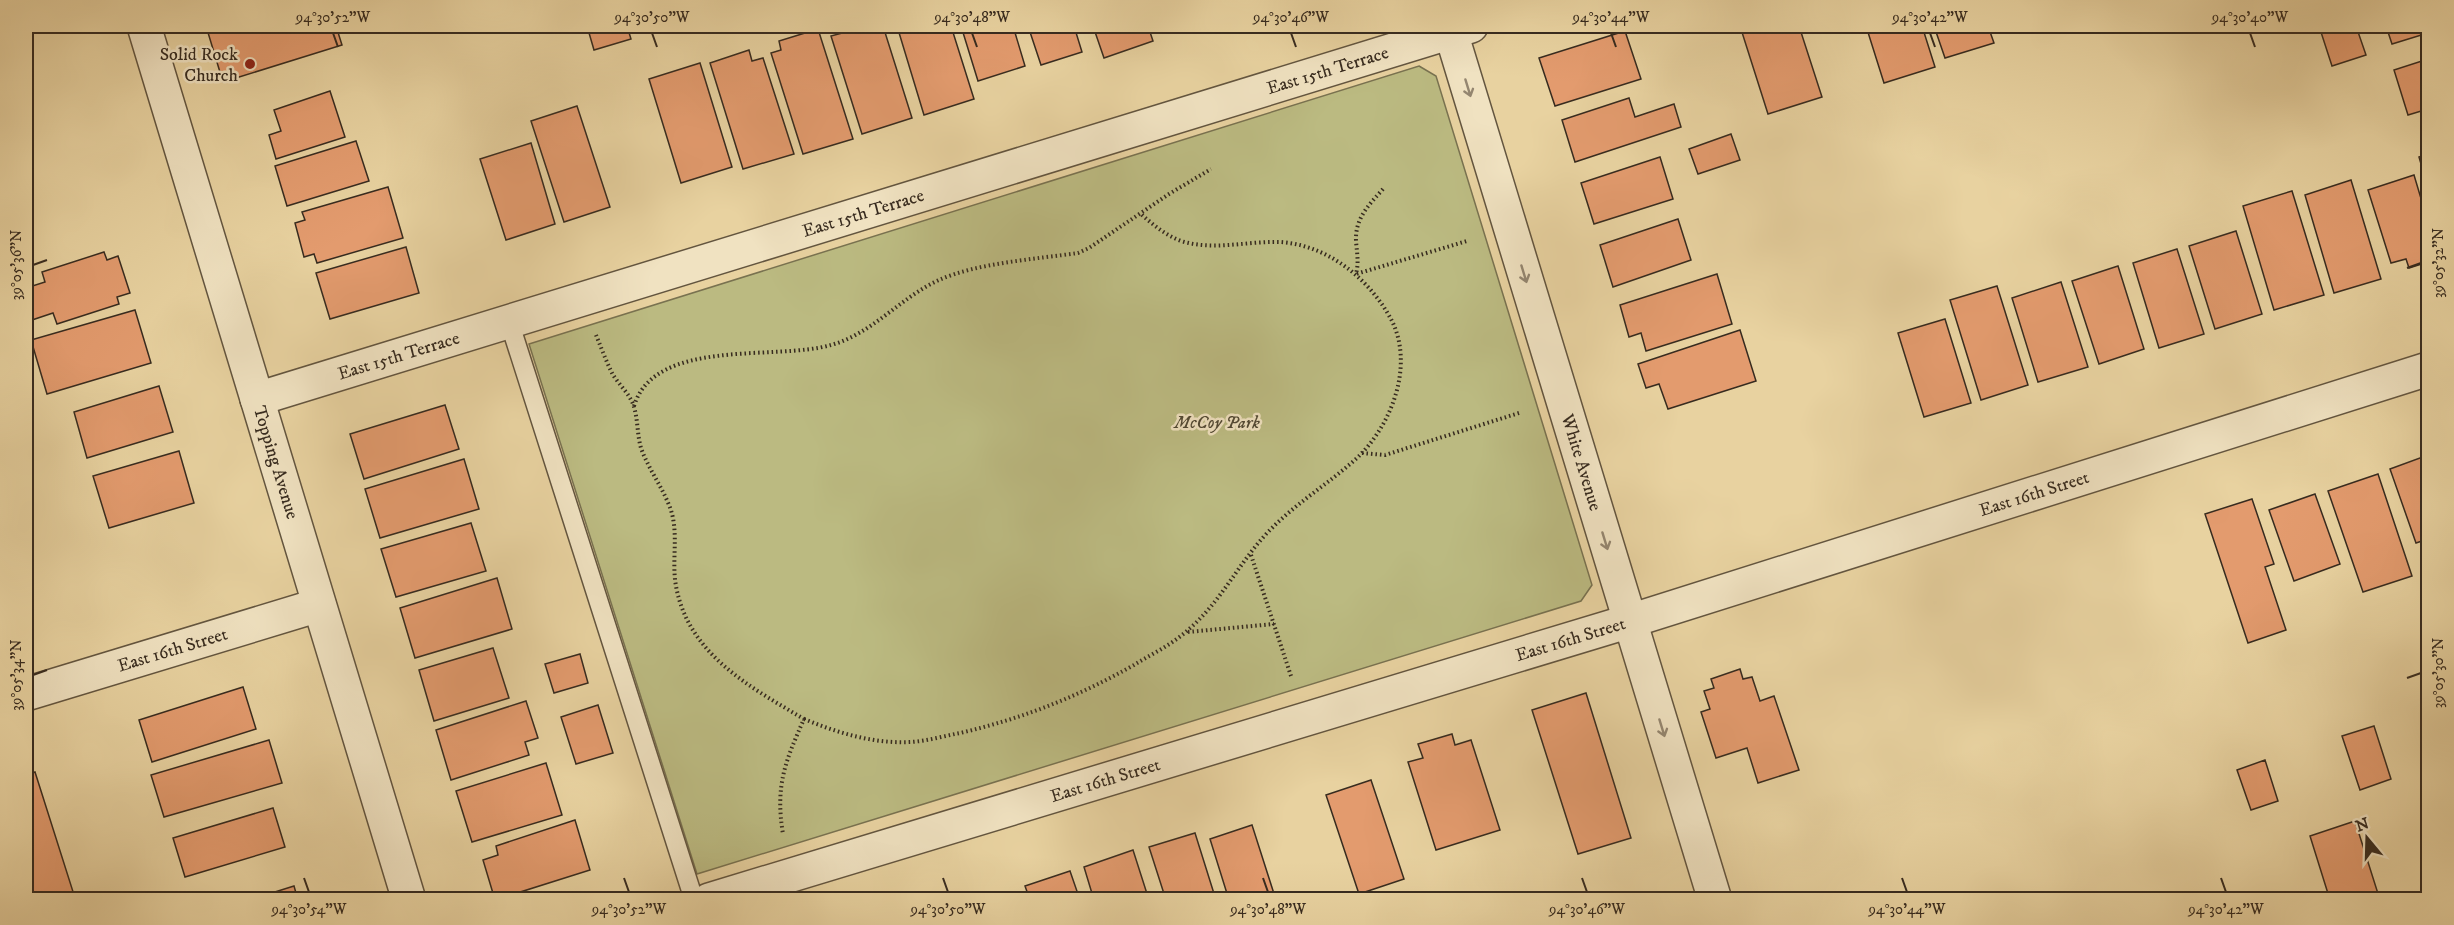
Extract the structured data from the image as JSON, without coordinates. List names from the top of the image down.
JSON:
{
  "streets": {
    "street": [
      "East 15th Terrace",
      "Topping Avenue",
      "White Avenue",
      "East 16th Street"
    ]
  },
  "crossings": [
    ["East 15th Terrace", "Topping Avenue"],
    ["East 15th Terrace", "White Avenue"],
    ["Topping Avenue", "East 16th Street"],
    ["White Avenue", "East 16th Street"]
  ],
  "one_way": ["White Avenue"],
  "parks": ["McCoy Park"],
  "places": ["Solid Rock Church"],
  "north": "top",
  "coordinates": [
    "94°30'52\"W",
    "94°30'50\"W",
    "94°30'48\"W",
    "94°30'46\"W",
    "94°30'44\"W",
    "94°30'42\"W",
    "94°30'40\"W",
    "39°05'32\"N",
    "39°05'36\"N",
    "39°05'30\"N",
    "39°05'34\"N",
    "94°30'54\"W"
  ]
}
